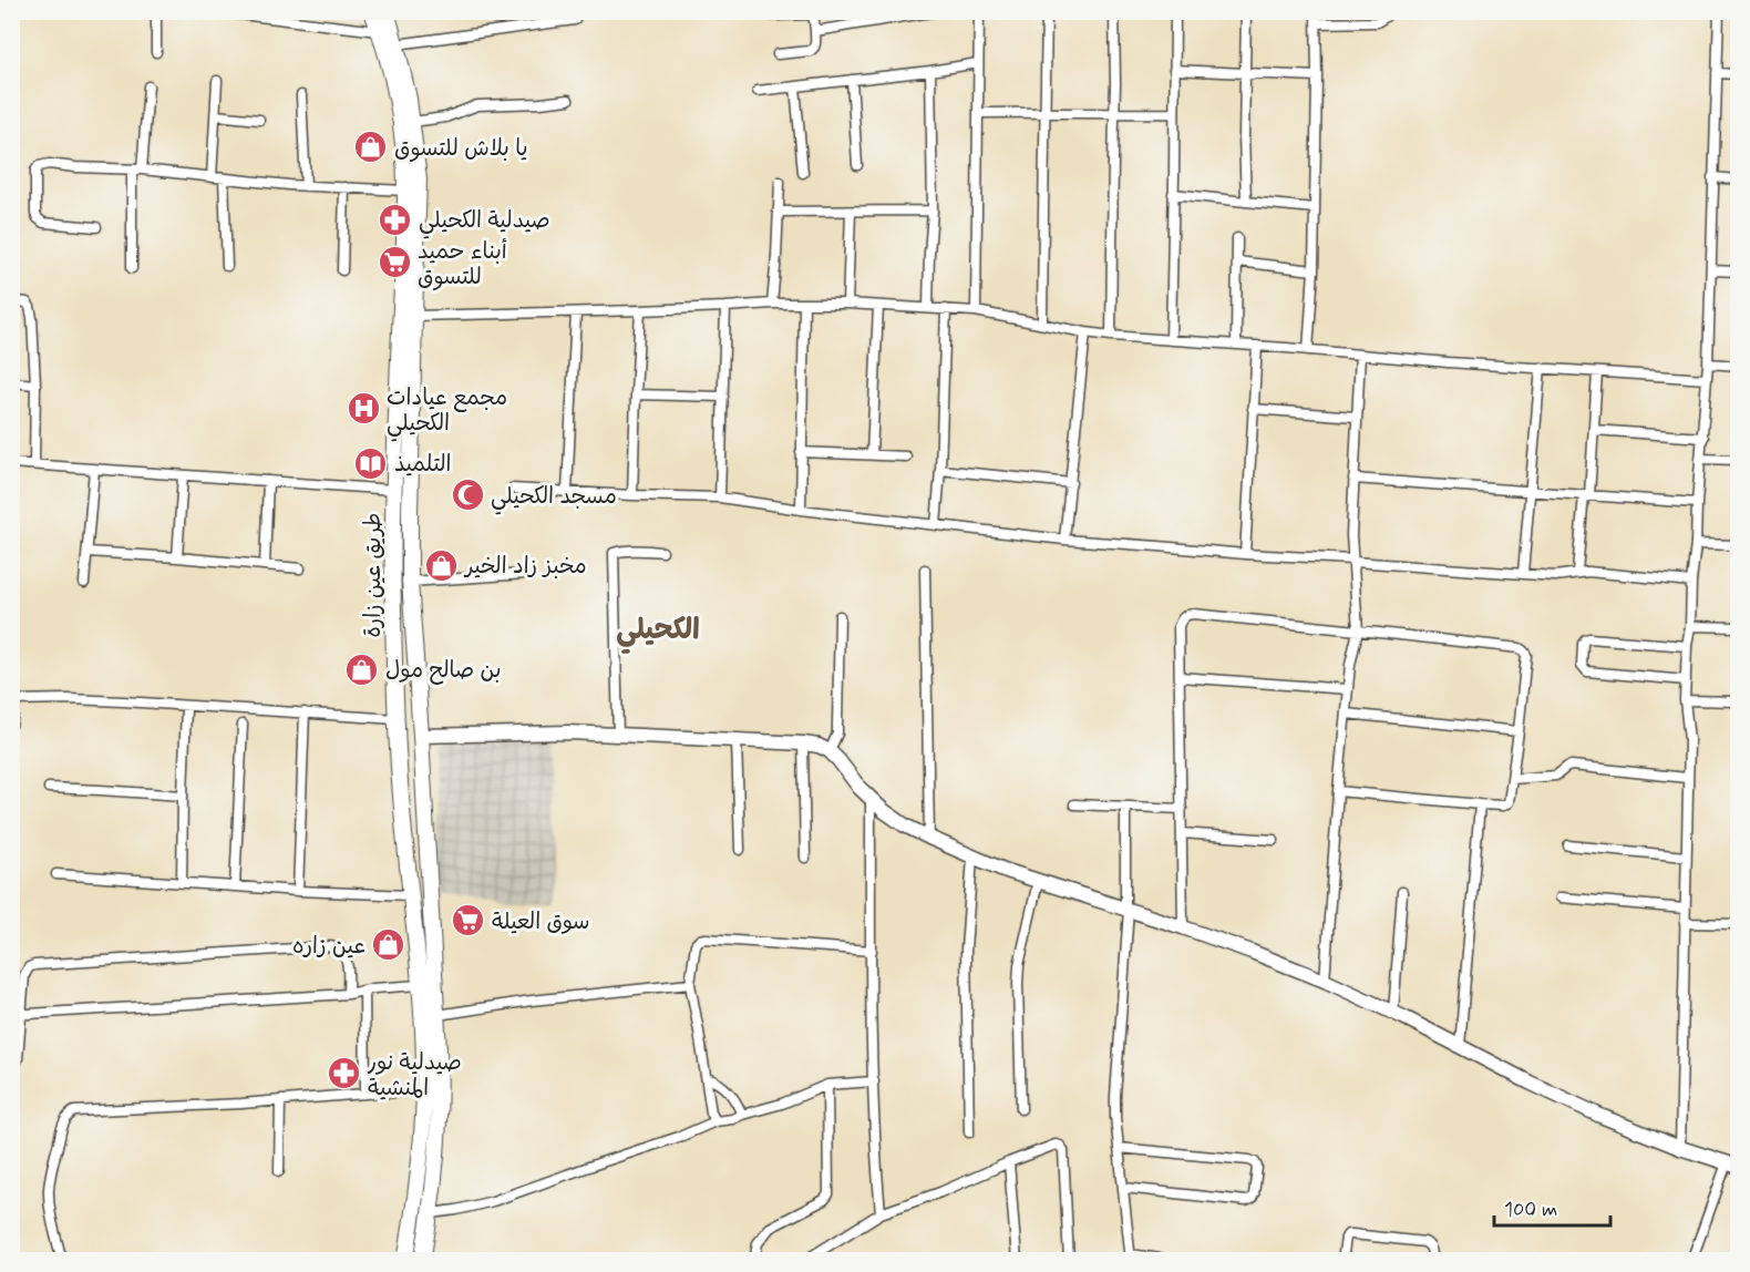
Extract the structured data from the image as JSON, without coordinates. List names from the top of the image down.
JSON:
{
  "streets": {
    "main road": ["طريق عين زارة"]
  },
  "districts": ["الكحيلي"],
  "places": {
    "shop": [
      "يا بلاش للتسوق",
      "مخبز زاد الخير",
      "بن صالح مول",
      "عين زاره"
    ],
    "pharmacy": ["صيدلية الكحيلي", "صيدلية نور المنشية"],
    "supermarket": ["أبناء حميد للتسوق", "سوق العيلة"],
    "hospital": ["مجمع عيادات الكحيلي"],
    "library": ["التلميذ"],
    "mosque": ["مسجد الكحيلي"]
  },
  "scale_bar": "100 m"
}
